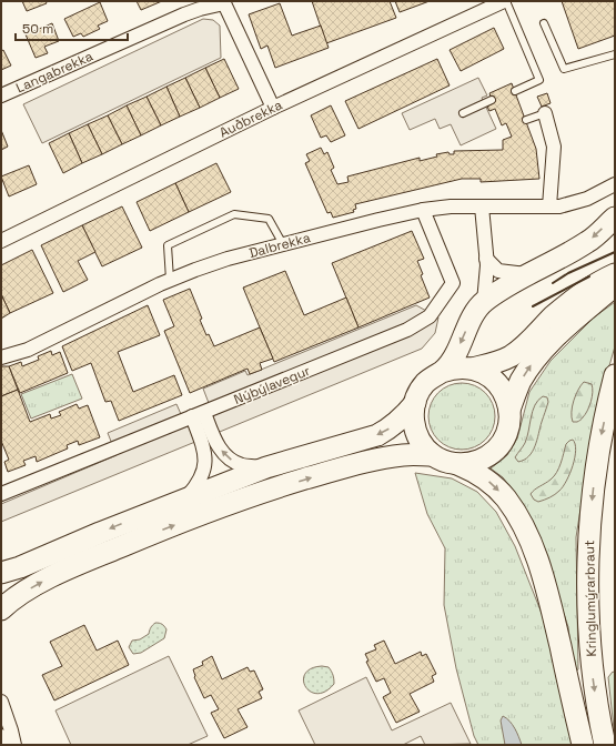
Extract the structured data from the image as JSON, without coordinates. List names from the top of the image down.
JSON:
{
  "streets": {
    "main road": ["Kringlumýrarbraut"],
    "street": [
      "Langabrekka",
      "Auðbrekka",
      "Dalbrekka",
      "Nýbýlavegur"
    ]
  },
  "crossings": [
    ["Langabrekka", "Auðbrekka"],
    ["Dalbrekka", "Nýbýlavegur"]
  ],
  "one_way": ["Kringlumýrarbraut"],
  "scale_bar": "50 m"
}
